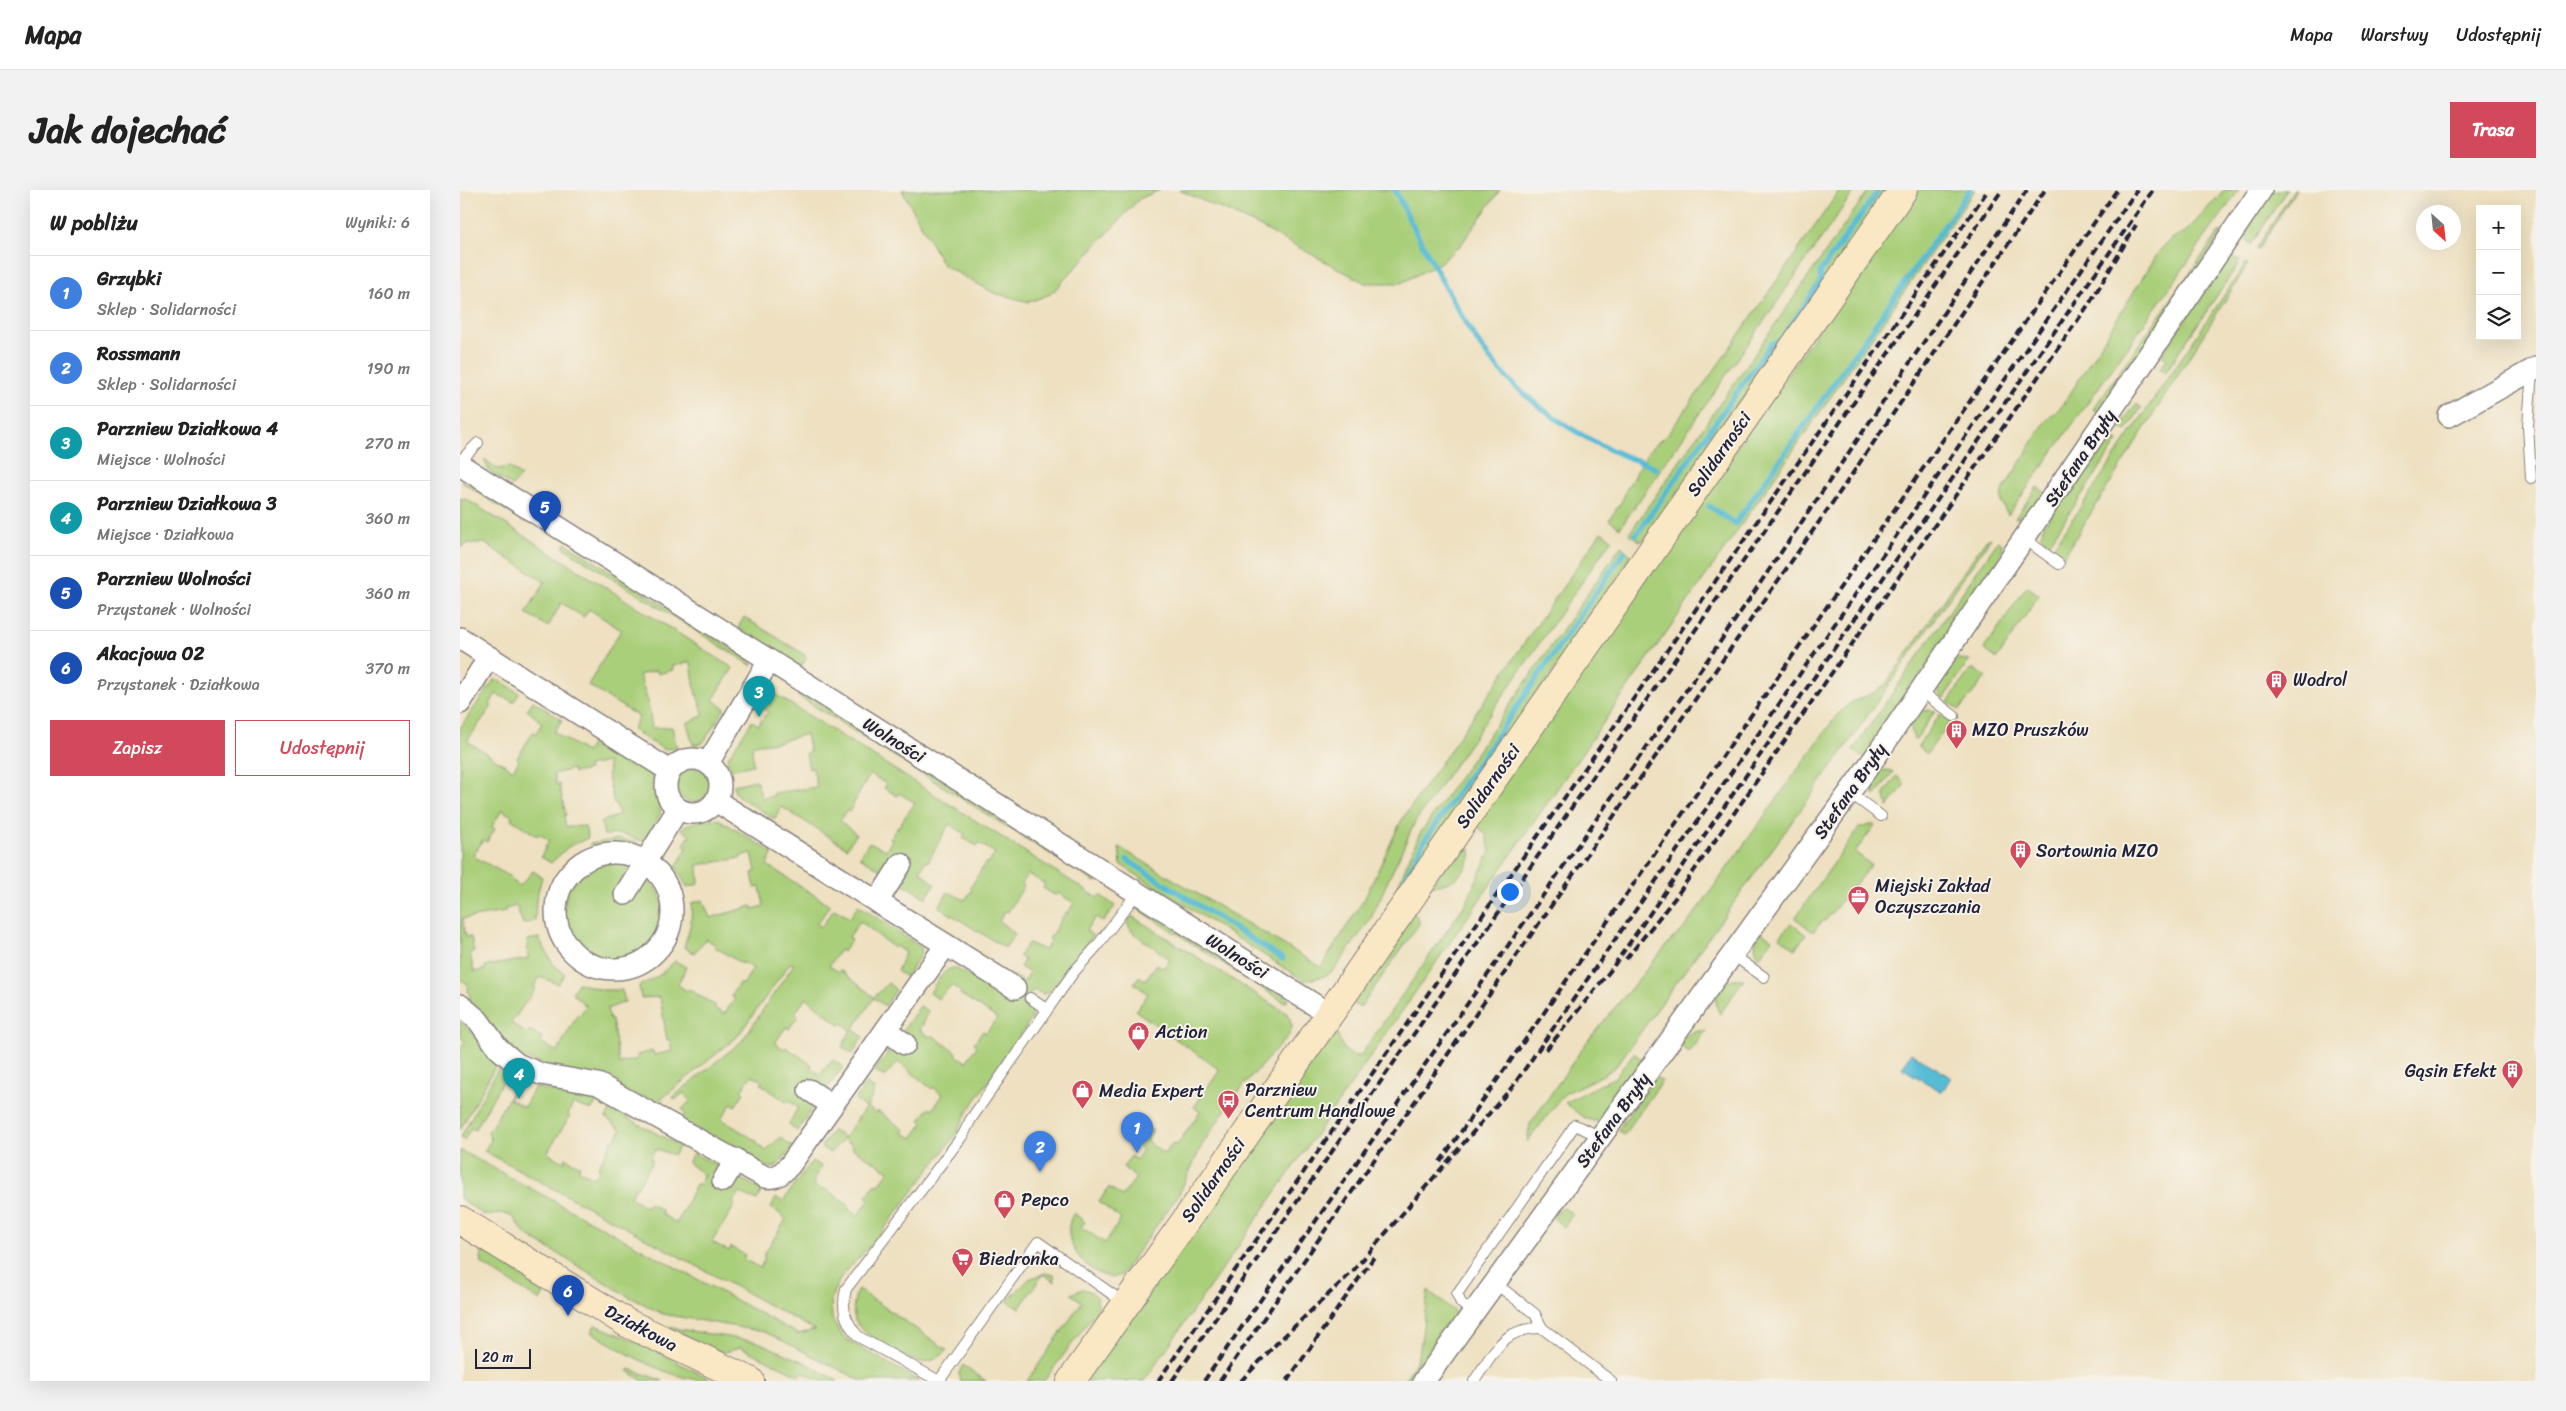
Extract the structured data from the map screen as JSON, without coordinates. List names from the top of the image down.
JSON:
{
  "streets": {
    "street": [
      "Solidarności",
      "Stefana Bryły",
      "Wolności",
      "Działkowa"
    ]
  },
  "crossings": [
    ["Solidarności", "Wolności"]
  ],
  "places": {
    "building": [
      "Wodrol",
      "MZO Pruszków",
      "Sortownia MZO",
      "Gąsin Efekt"
    ],
    "office": ["Miejski Zakład Oczyszczania"],
    "shop": ["Action", "Media Expert", "Pepco"],
    "bus stop": ["Parzniew Centrum Handlowe"],
    "supermarket": ["Biedronka"]
  },
  "scale_bar": "20 m",
  "north": "bottom right",
  "page": {
    "header": "Mapa",
    "nav": ["Mapa", "Warstwy", "Udostępnij"],
    "title": "Jak dojechać",
    "buttons": [
      "Trasa",
      ["Zapisz", "Udostępnij"]
    ],
    "heading": ["W pobliżu", "Wyniki: 6"],
    "map_buttons": ["+", "−"],
    "list": [
      {
        "mark": "1",
        "name": "Grzybki",
        "note": "Sklep · Solidarności",
        "value": "160 m"
      },
      {
        "mark": "2",
        "name": "Rossmann",
        "note": "Sklep · Solidarności",
        "value": "190 m"
      },
      {
        "mark": "3",
        "name": "Parzniew Działkowa 4",
        "note": "Miejsce · Wolności",
        "value": "270 m"
      },
      {
        "mark": "4",
        "name": "Parzniew Działkowa 3",
        "note": "Miejsce · Działkowa",
        "value": "360 m"
      },
      {
        "mark": "5",
        "name": "Parzniew Wolności",
        "note": "Przystanek · Wolności",
        "value": "360 m"
      },
      {
        "mark": "6",
        "name": "Akacjowa 02",
        "note": "Przystanek · Działkowa",
        "value": "370 m"
      }
    ],
    "pins": [
      "5",
      "3",
      "4",
      "1",
      "2",
      "6"
    ],
    "scale": "20 m"
  }
}
